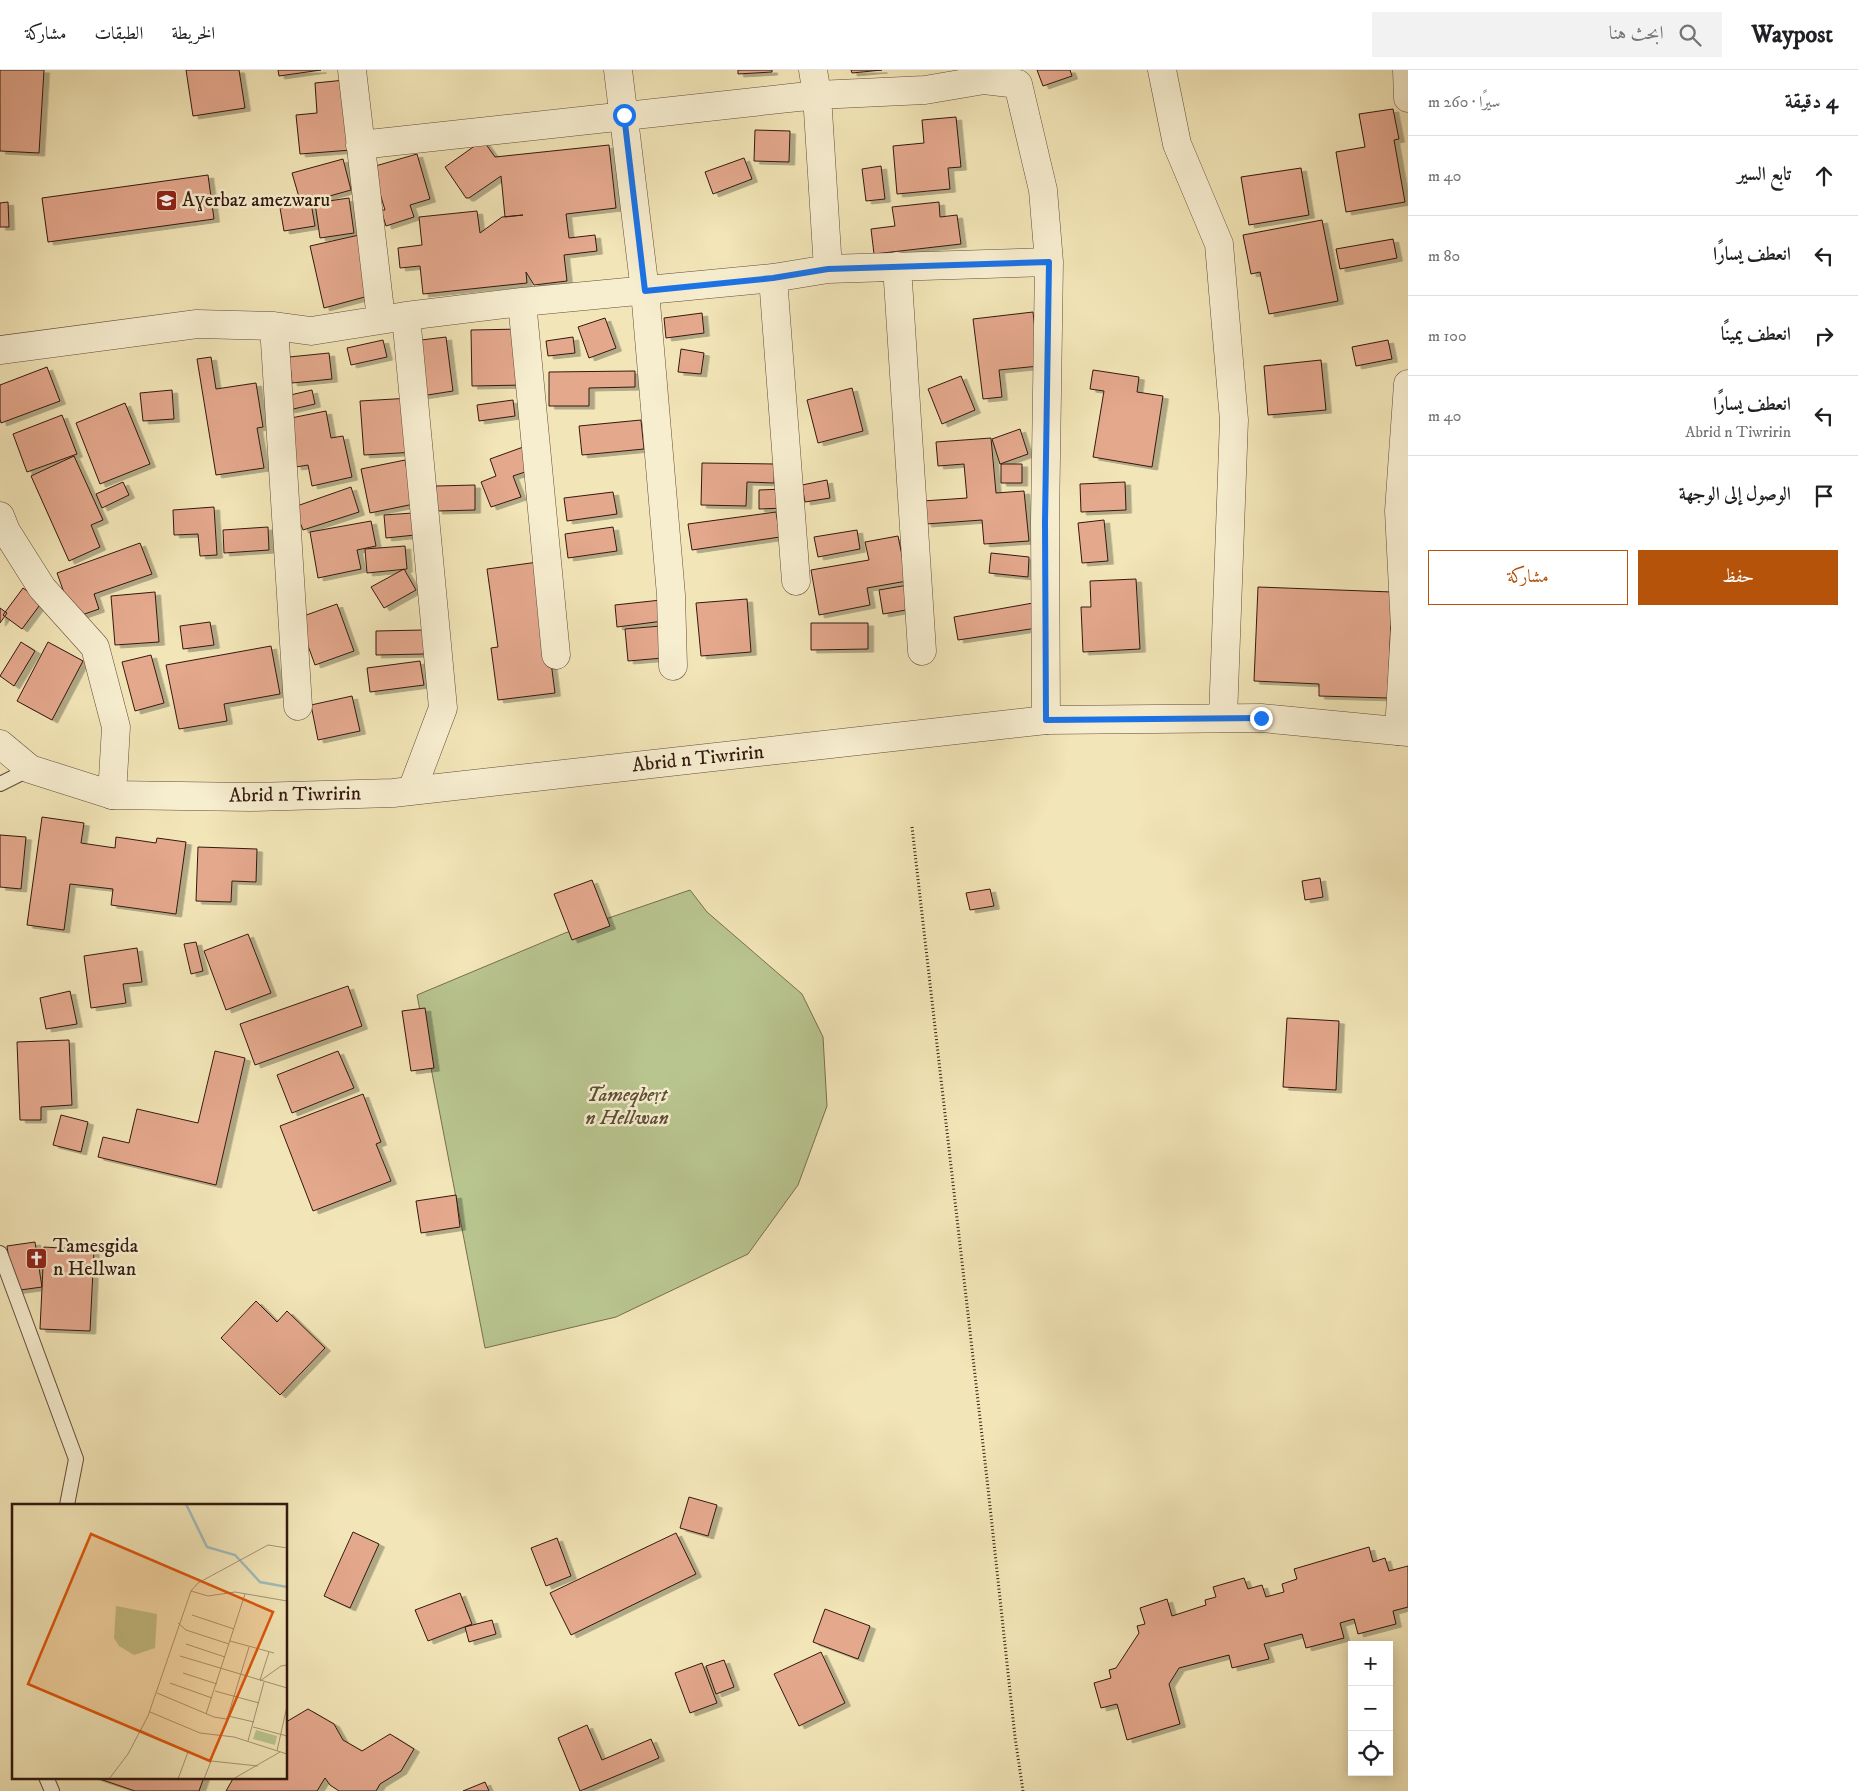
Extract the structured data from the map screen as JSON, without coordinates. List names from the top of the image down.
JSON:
{
  "streets": {
    "street": ["Abrid n Tiwririn"]
  },
  "parks": ["Tameqbeṛt n Hellwan"],
  "places": {
    "school or university": ["Aɣerbaz amezwaru"],
    "church": ["Tamesgida n Hellwan"]
  },
  "page": {
    "header": "Waypost",
    "search": "ابحث هنا",
    "nav": ["الخريطة", "الطبقات", "مشاركة"],
    "heading": ["4 دقيقة", "سيرًا · 260 m"],
    "list": [
      ["تابع السير", "40 m"],
      ["انعطف يسارًا", "80 m"],
      ["انعطف يمينًا", "100 m"],
      ["انعطف يسارًا", "Abrid n Tiwririn", "40 m"],
      "الوصول إلى الوجهة"
    ],
    "buttons": ["حفظ", "مشاركة"],
    "map_buttons": ["+", "−"]
  }
}
